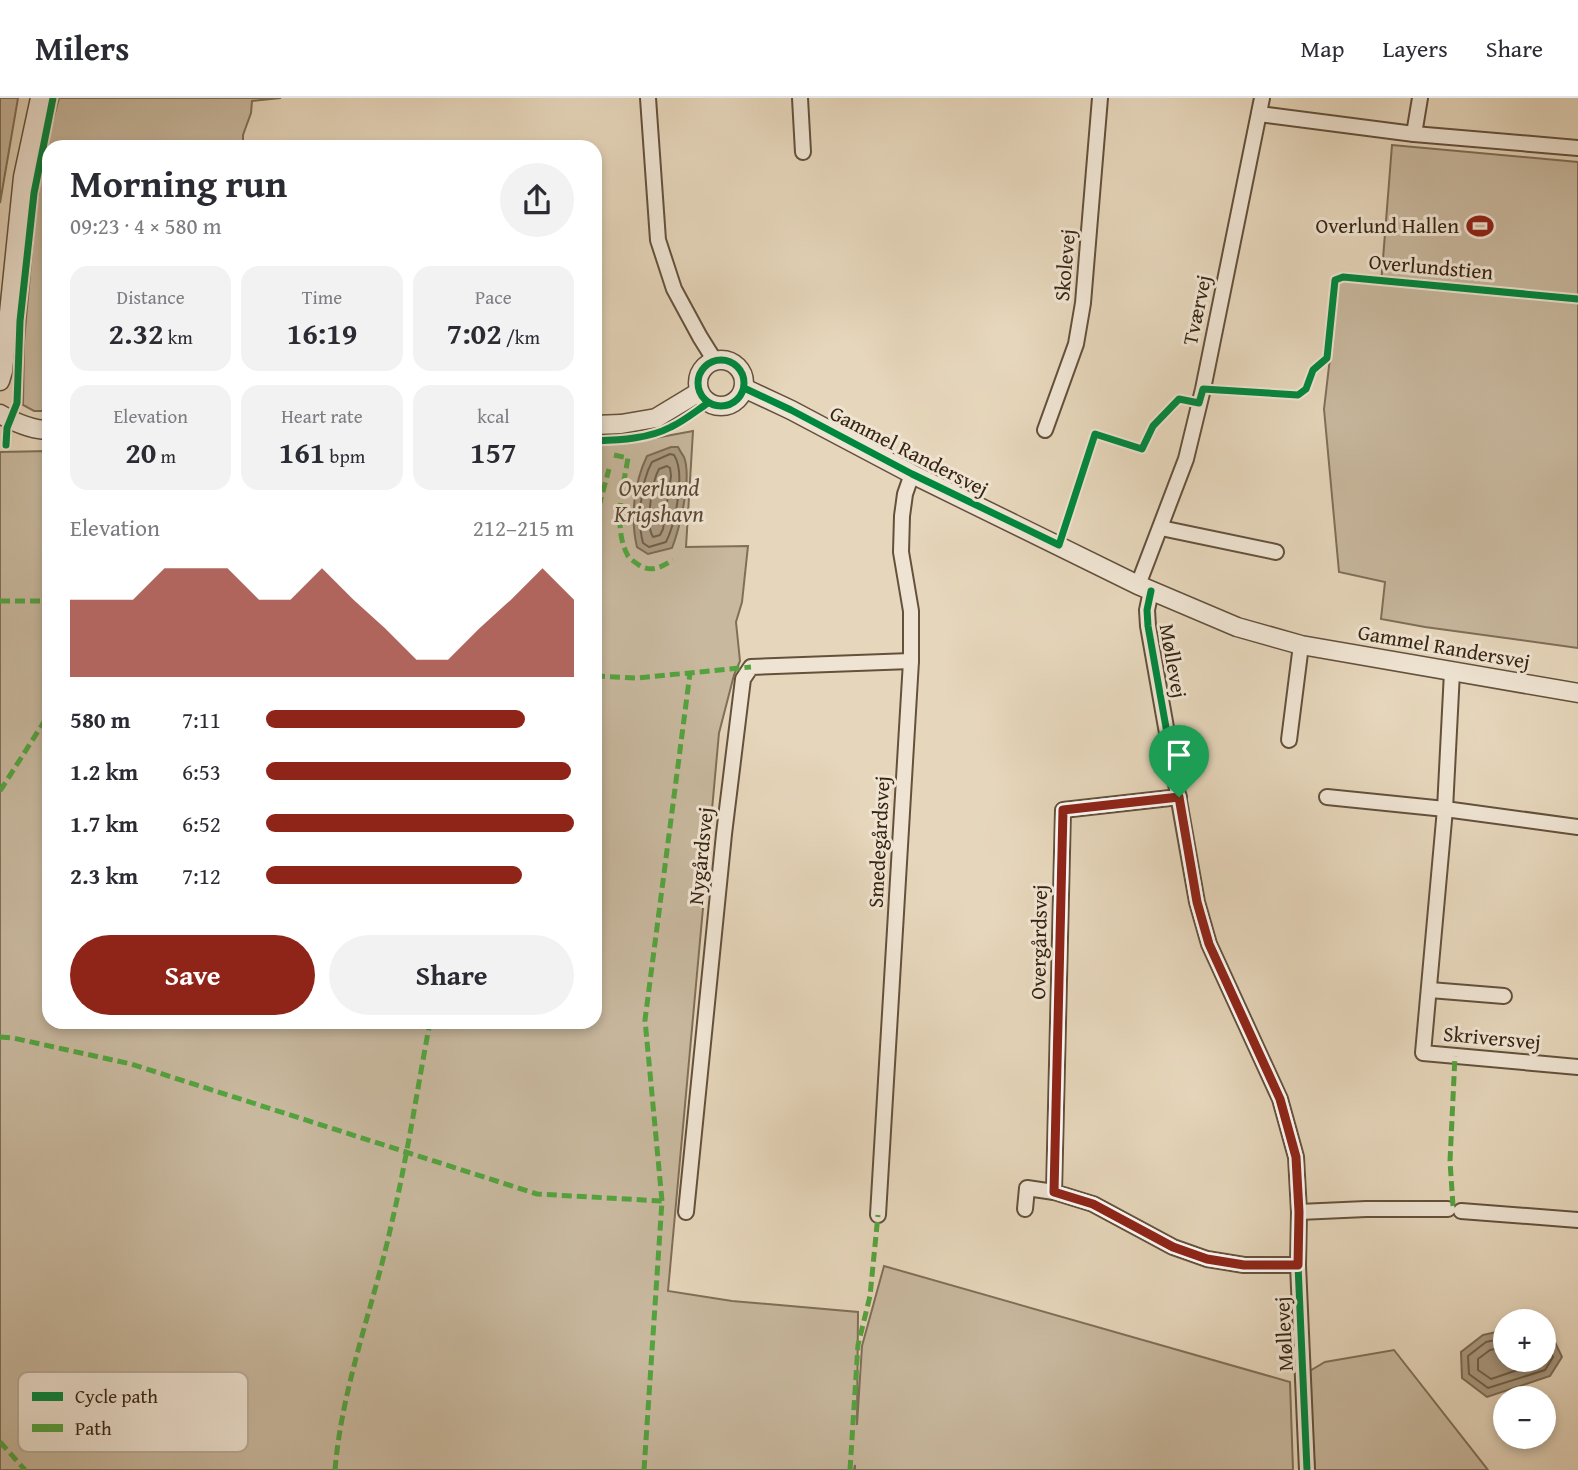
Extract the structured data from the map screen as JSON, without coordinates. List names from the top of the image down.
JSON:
{
  "streets": {
    "street": [
      "Skolevej",
      "Tværvej",
      "Gammel Randersvej",
      "Møllevej",
      "Smedegårdsvej",
      "Nygårdsvej",
      "Overgårdsvej",
      "Skriversvej"
    ],
    "cycle path": ["Overlundstien"]
  },
  "crossings": [
    ["Tværvej", "Gammel Randersvej"],
    ["Tværvej", "Møllevej"],
    ["Gammel Randersvej", "Møllevej"],
    ["Gammel Randersvej", "Smedegårdsvej"],
    ["Gammel Randersvej", "Skriversvej"],
    ["Møllevej", "Overgårdsvej"],
    ["Smedegårdsvej", "Nygårdsvej"]
  ],
  "water": ["Overlund Krigshavn"],
  "places": {
    "sports": ["Overlund Hallen"]
  },
  "legend": ["Cycle path", "Path"],
  "page": {
    "header": "Milers",
    "nav": ["Map", "Layers", "Share"],
    "heading": ["Morning run", "09:23 · 4 × 580 m"],
    "stats": [
      ["Distance", "2.32 km"],
      ["Time", "16:19"],
      ["Pace", "7:02 /km"],
      ["Elevation", "20 m"],
      ["Heart rate", "161 bpm"],
      ["kcal", "157"]
    ],
    "chart": ["Elevation", "212–215 m"],
    "list": [
      {
        "name": "580 m",
        "note": "7:11"
      },
      {
        "name": "1.2 km",
        "note": "6:53"
      },
      {
        "name": "1.7 km",
        "note": "6:52"
      },
      {
        "name": "2.3 km",
        "note": "7:12"
      }
    ],
    "buttons": ["Save", "Share"],
    "map_buttons": ["+", "−"]
  }
}
